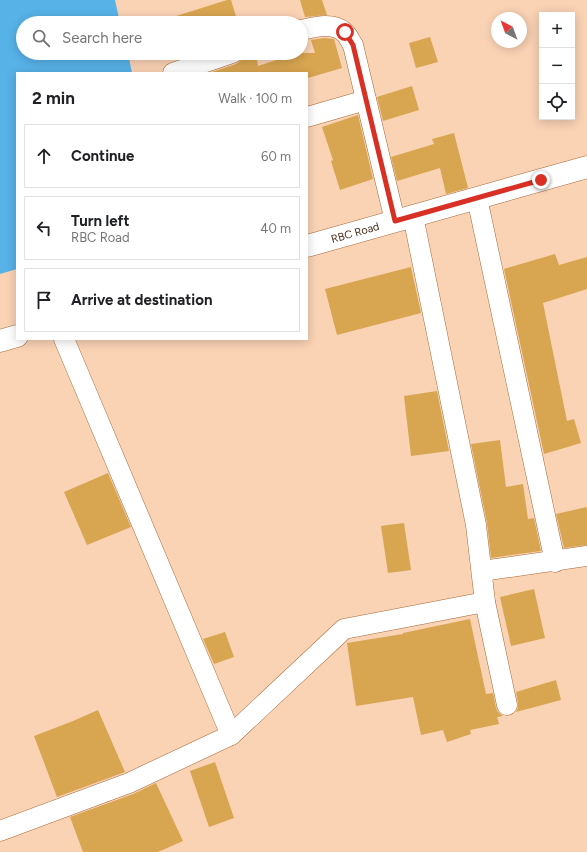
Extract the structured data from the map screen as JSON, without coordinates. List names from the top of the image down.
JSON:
{
  "streets": {
    "street": ["RBC Road"]
  },
  "north": "top left",
  "page": {
    "map_buttons": ["+", "−"],
    "search": "Search here",
    "heading": ["2 min", "Walk · 100 m"],
    "list": [
      ["Continue", "60 m"],
      ["Turn left", "RBC Road", "40 m"],
      "Arrive at destination"
    ]
  }
}
